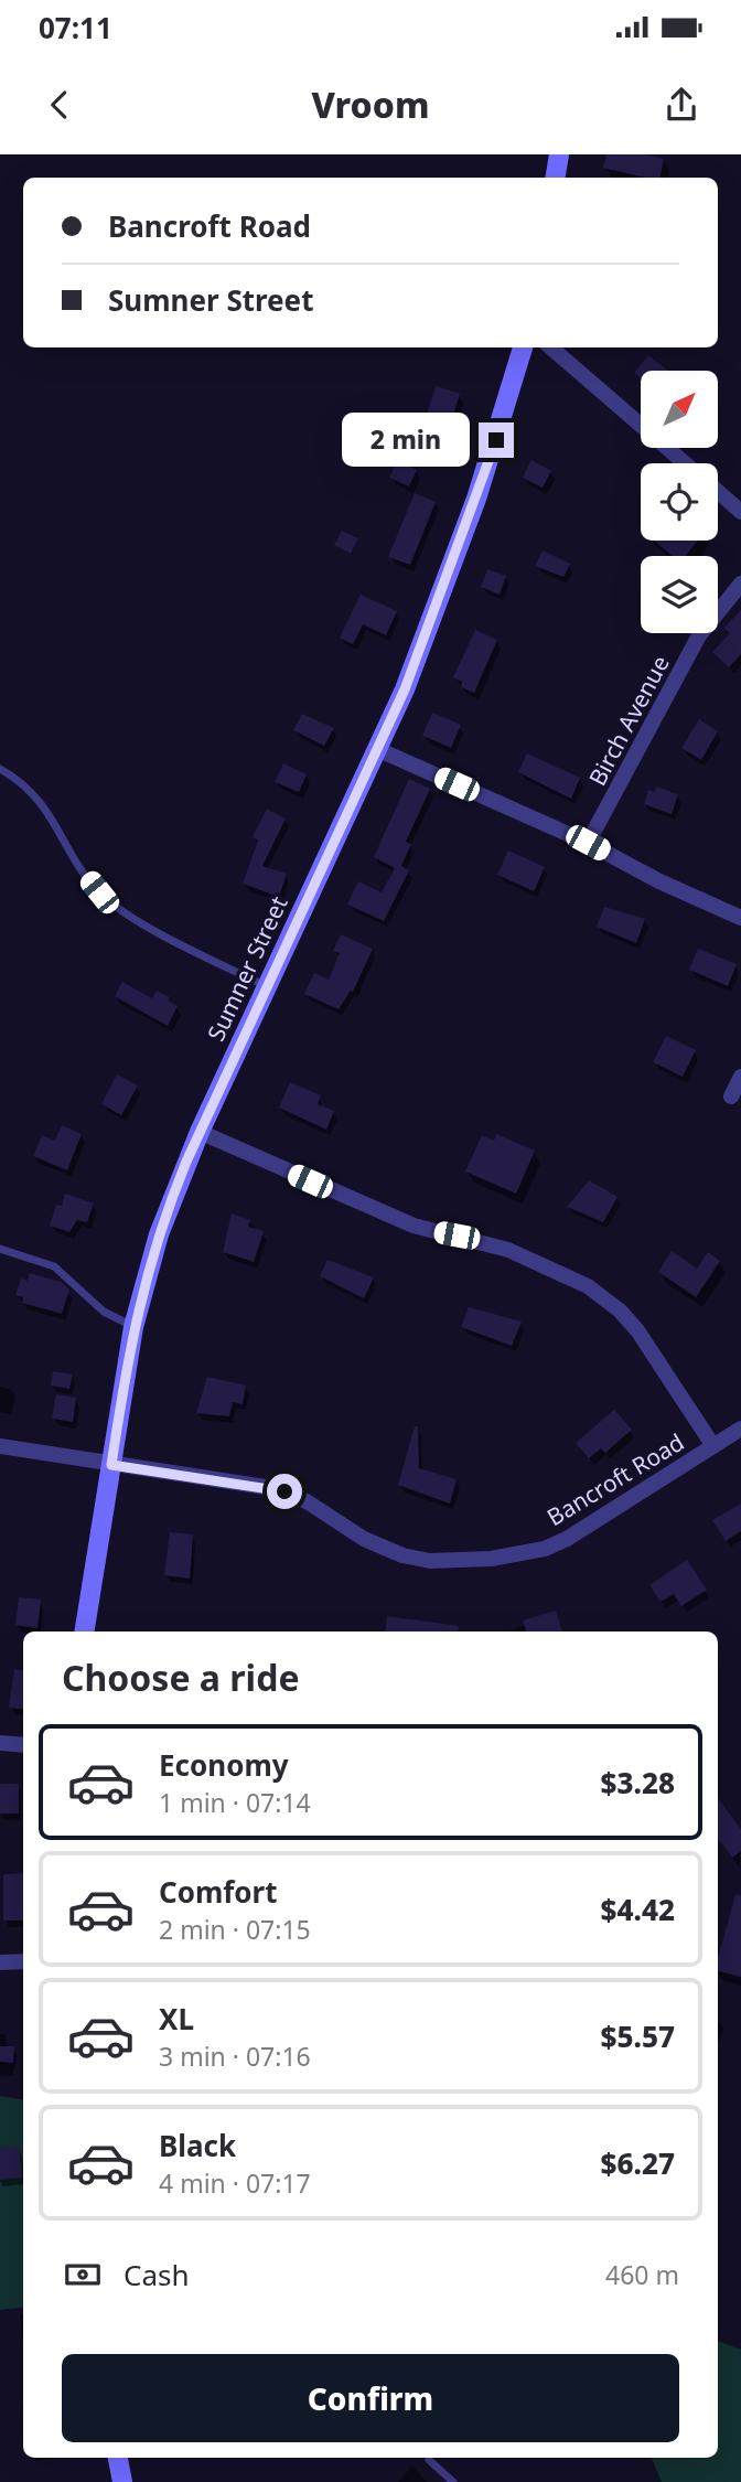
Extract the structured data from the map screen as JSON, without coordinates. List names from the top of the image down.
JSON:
{
  "streets": {
    "main road": ["Sumner Street"],
    "street": ["Birch Avenue", "Bancroft Road"]
  },
  "crossings": [
    ["Sumner Street", "Bancroft Road"]
  ],
  "north": "top right",
  "page": {
    "status": "07:11",
    "header": "Vroom",
    "banner": ["Bancroft Road", "Sumner Street"],
    "bubble": "2 min",
    "heading": "Choose a ride",
    "list": [
      {
        "name": "Economy",
        "note": "1 min · 07:14",
        "value": "$3.28"
      },
      {
        "name": "Comfort",
        "note": "2 min · 07:15",
        "value": "$4.42"
      },
      {
        "name": "XL",
        "note": "3 min · 07:16",
        "value": "$5.57"
      },
      {
        "name": "Black",
        "note": "4 min · 07:17",
        "value": "$6.27"
      }
    ],
    "pay": ["Cash", "460 m"],
    "buttons": "Confirm"
  }
}
